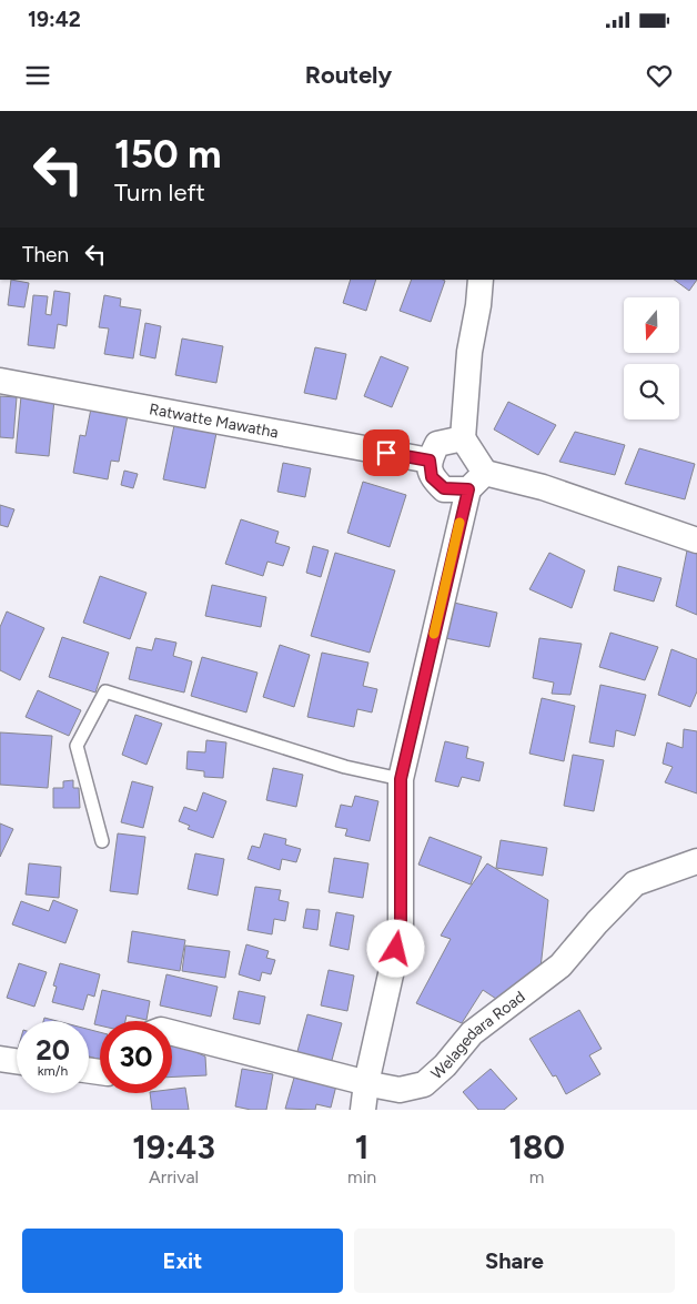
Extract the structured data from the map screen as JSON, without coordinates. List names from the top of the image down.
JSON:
{
  "streets": {
    "street": ["Ratwatte Mawatha", "Welagedara Road"]
  },
  "north": "bottom",
  "page": {
    "status": "19:42",
    "header": "Routely",
    "turn": ["150 m", "Turn left"],
    "then": "Then",
    "speed": "20 km/h",
    "limit": "30",
    "eta": [
      "19:43",
      "Arrival",
      "1",
      "min",
      "180",
      "m"
    ],
    "buttons": ["Exit", "Share"]
  }
}
